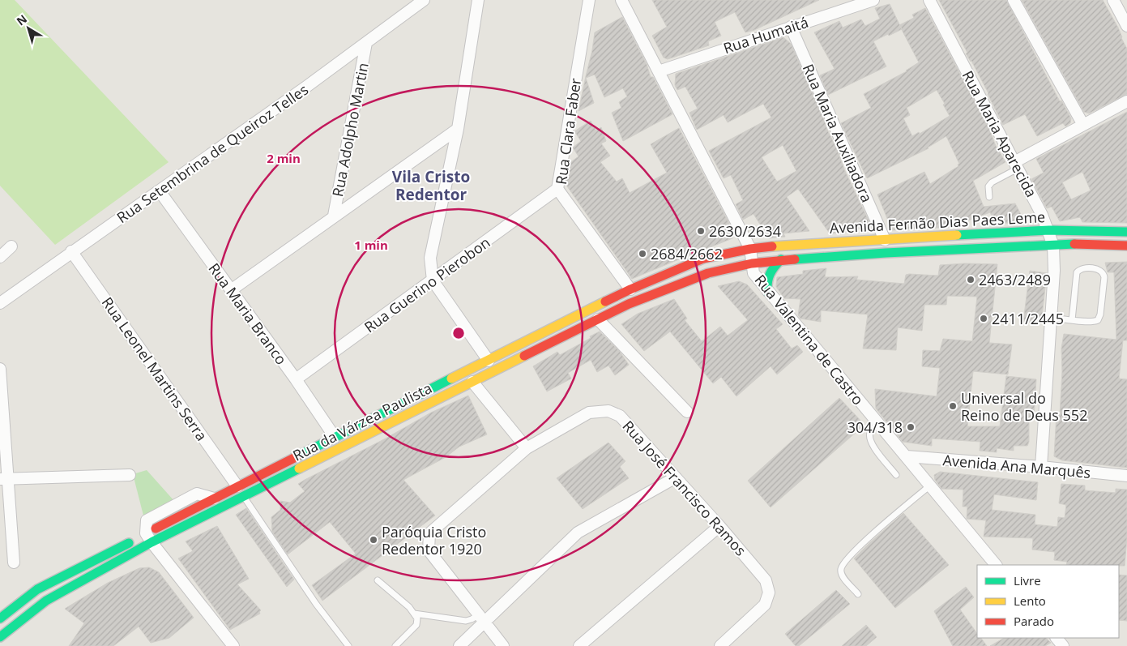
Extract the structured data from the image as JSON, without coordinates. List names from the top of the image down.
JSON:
{
  "streets": {
    "main road": ["Avenida Fernão Dias Paes Leme", "Rua da Várzea Paulista"],
    "street": [
      "Rua Humaitá",
      "Rua Adolpho Martin",
      "Rua Clara Faber",
      "Rua Maria Auxiliadora",
      "Rua Maria Aparecida",
      "Rua Setembrina de Queiroz Telles",
      "Rua Guerino Pierobon",
      "Rua Maria Branco",
      "Rua Valentina de Castro",
      "Rua Leonel Martins Serra",
      "Avenida Ana Marquês",
      "Rua José Francisco Ramos"
    ]
  },
  "crossings": [
    ["Rua Humaitá", "Rua Maria Auxiliadora"],
    ["Rua Humaitá", "Rua Valentina de Castro"],
    ["Rua Adolpho Martin", "Rua Setembrina de Queiroz Telles"],
    ["Rua Clara Faber", "Rua Guerino Pierobon"],
    ["Rua Clara Faber", "Rua da Várzea Paulista"],
    ["Rua Maria Auxiliadora", "Avenida Fernão Dias Paes Leme"],
    ["Rua Maria Aparecida", "Avenida Fernão Dias Paes Leme"],
    ["Rua Maria Aparecida", "Avenida Ana Marquês"],
    ["Rua Setembrina de Queiroz Telles", "Rua Maria Branco"],
    ["Rua Setembrina de Queiroz Telles", "Rua Leonel Martins Serra"],
    ["Avenida Fernão Dias Paes Leme", "Rua Valentina de Castro"],
    ["Avenida Fernão Dias Paes Leme", "Rua da Várzea Paulista"],
    ["Rua Guerino Pierobon", "Rua Maria Branco"],
    ["Rua Maria Branco", "Rua da Várzea Paulista"],
    ["Rua Valentina de Castro", "Rua da Várzea Paulista"],
    ["Rua Valentina de Castro", "Avenida Ana Marquês"],
    ["Rua Leonel Martins Serra", "Rua da Várzea Paulista"]
  ],
  "districts": ["Vila Cristo Redentor"],
  "places": [
    "2630/2634",
    "2684/2662",
    "2463/2489",
    "2411/2445",
    "Universal do Reino de Deus 552",
    "304/318",
    "Paróquia Cristo Redentor 1920"
  ],
  "legend": ["Livre", "Lento", "Parado"],
  "north": "top left",
  "rings": ["2 min", "1 min"]
}
